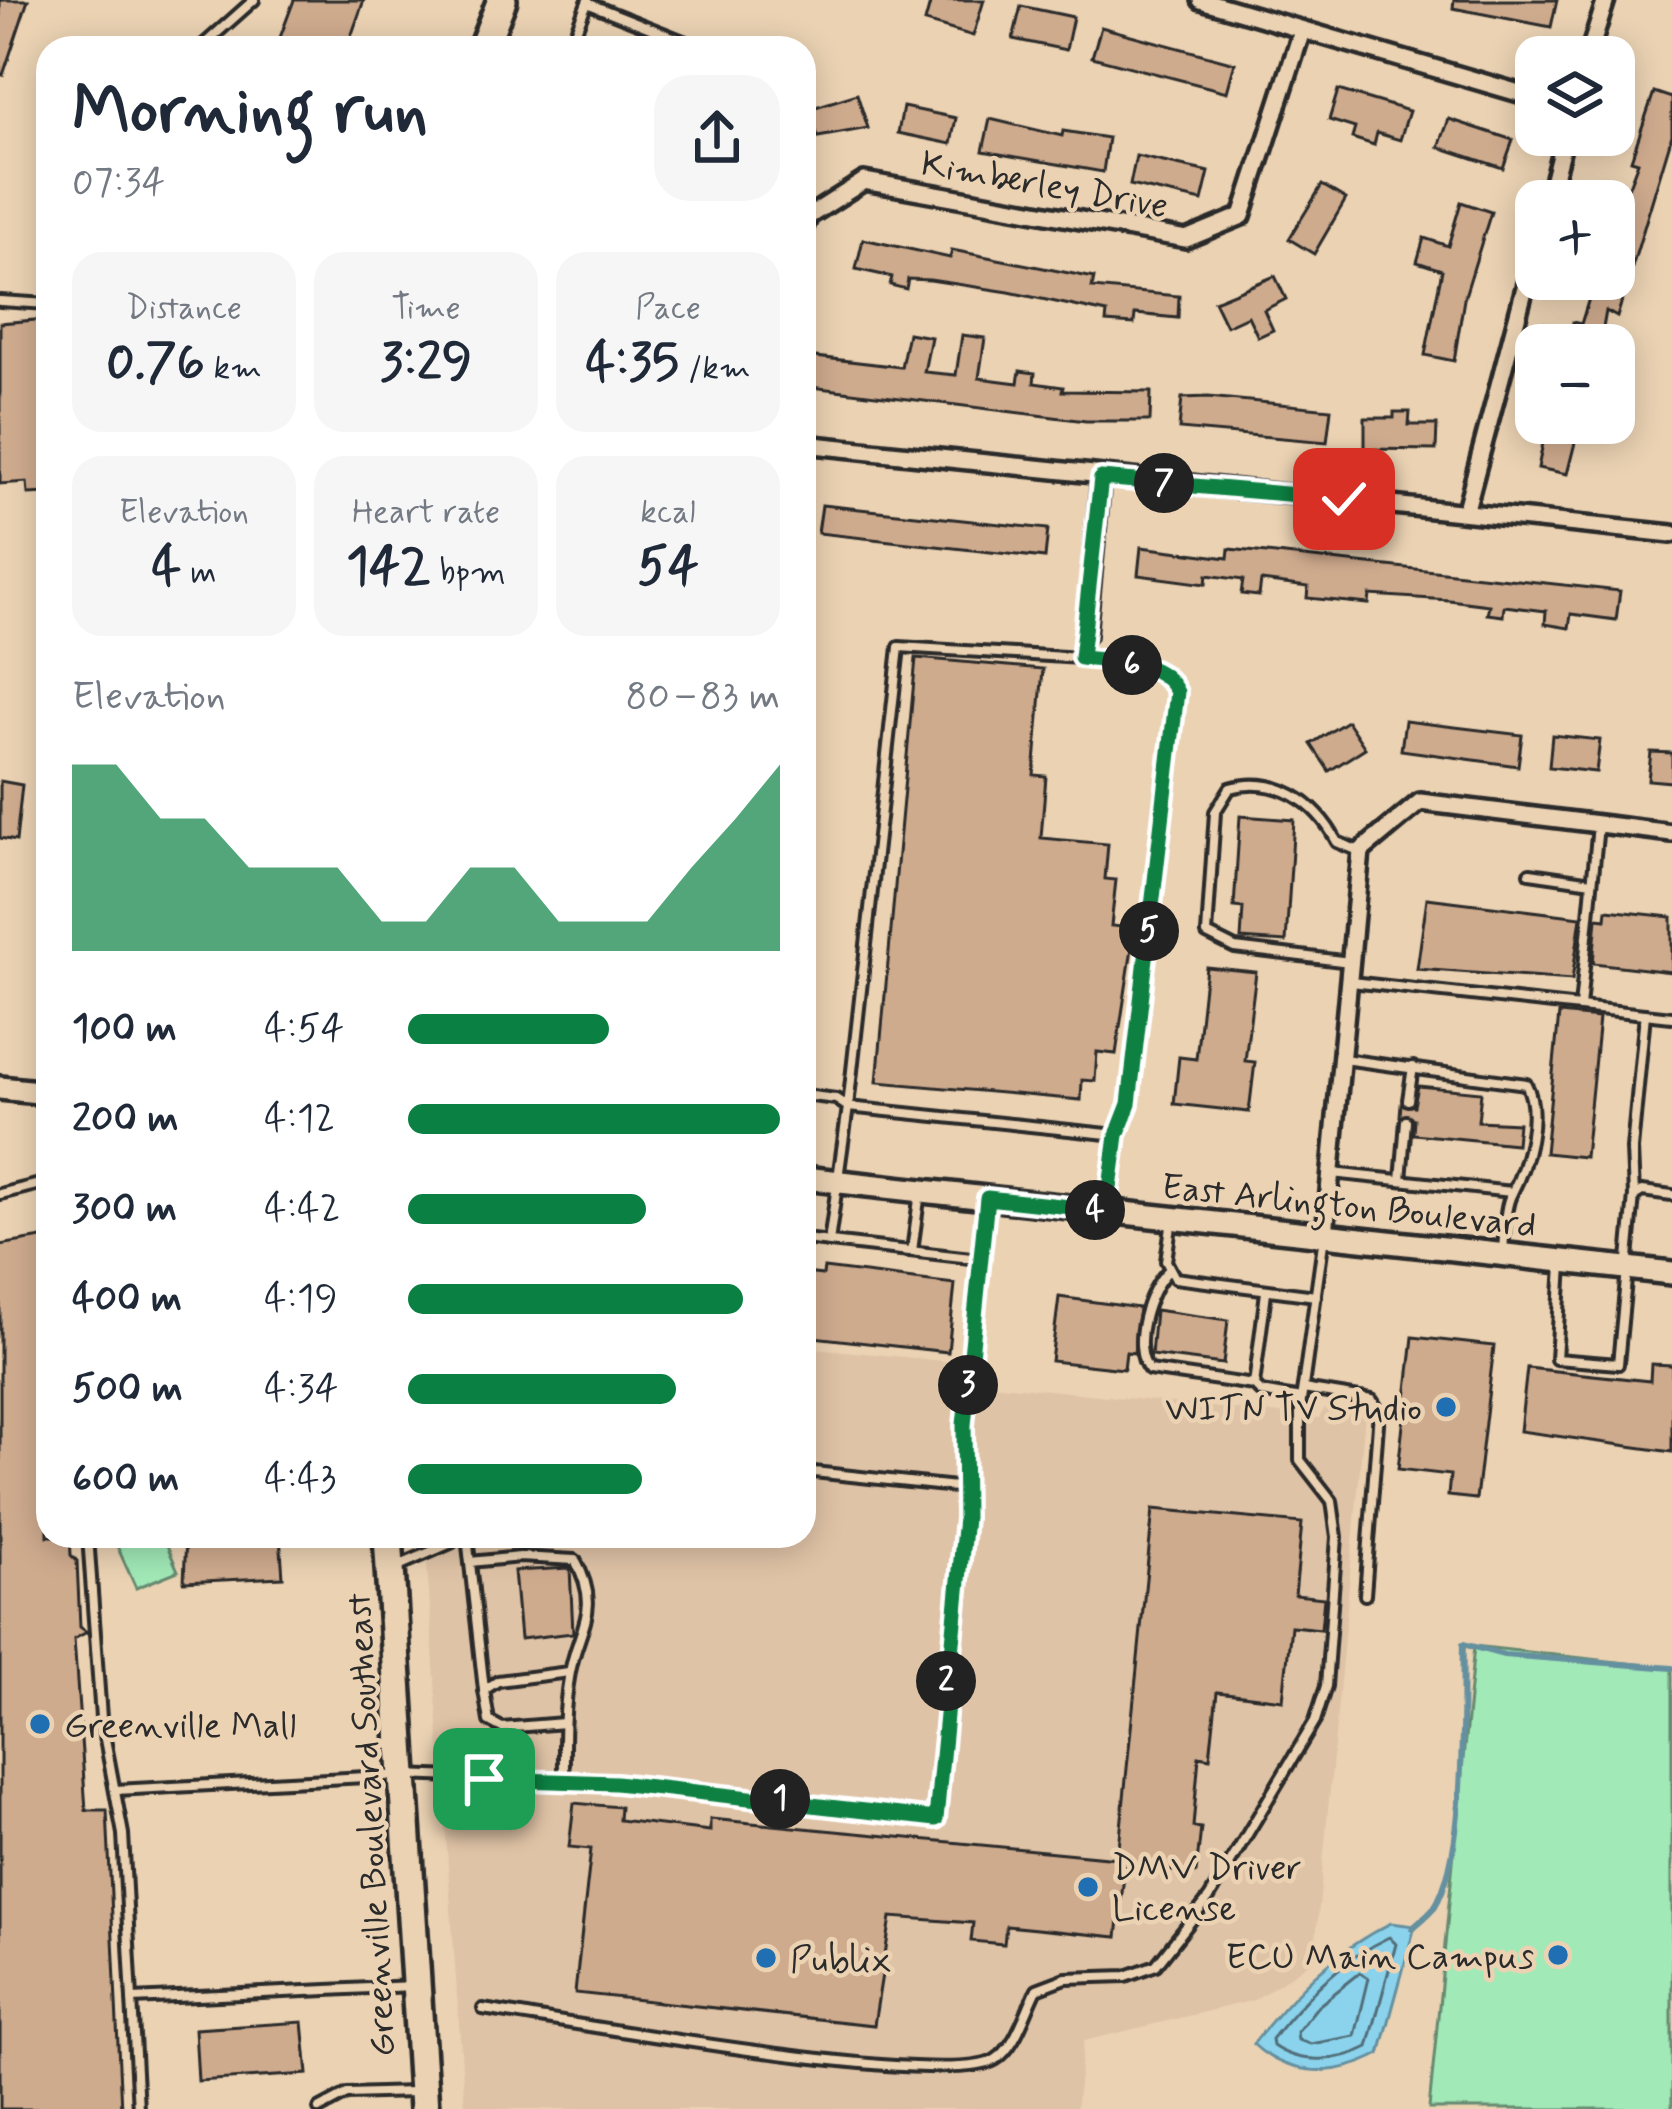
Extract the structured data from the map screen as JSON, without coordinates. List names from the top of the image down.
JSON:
{
  "streets": {
    "highway": ["Greenville Boulevard Southeast"],
    "main road": ["East Arlington Boulevard"],
    "street": ["Kimberley Drive"]
  },
  "places": [
    "WITN TV Studio",
    "Greenville Mall",
    "DMV Driver License",
    "ECU Main Campus",
    "Publix"
  ],
  "page": {
    "map_buttons": ["+", "−"],
    "heading": ["Morning run", "07:34"],
    "stats": [
      ["Distance", "0.76 km"],
      ["Time", "3:29"],
      ["Pace", "4:35 /km"],
      ["Elevation", "4 m"],
      ["Heart rate", "142 bpm"],
      ["kcal", "54"]
    ],
    "pins": [
      "7",
      "6",
      "5",
      "4",
      "3",
      "2",
      "1"
    ],
    "chart": ["Elevation", "80–83 m"],
    "list": [
      {
        "name": "100 m",
        "note": "4:54"
      },
      {
        "name": "200 m",
        "note": "4:12"
      },
      {
        "name": "300 m",
        "note": "4:42"
      },
      {
        "name": "400 m",
        "note": "4:19"
      },
      {
        "name": "500 m",
        "note": "4:34"
      },
      {
        "name": "600 m",
        "note": "4:43"
      }
    ]
  }
}
